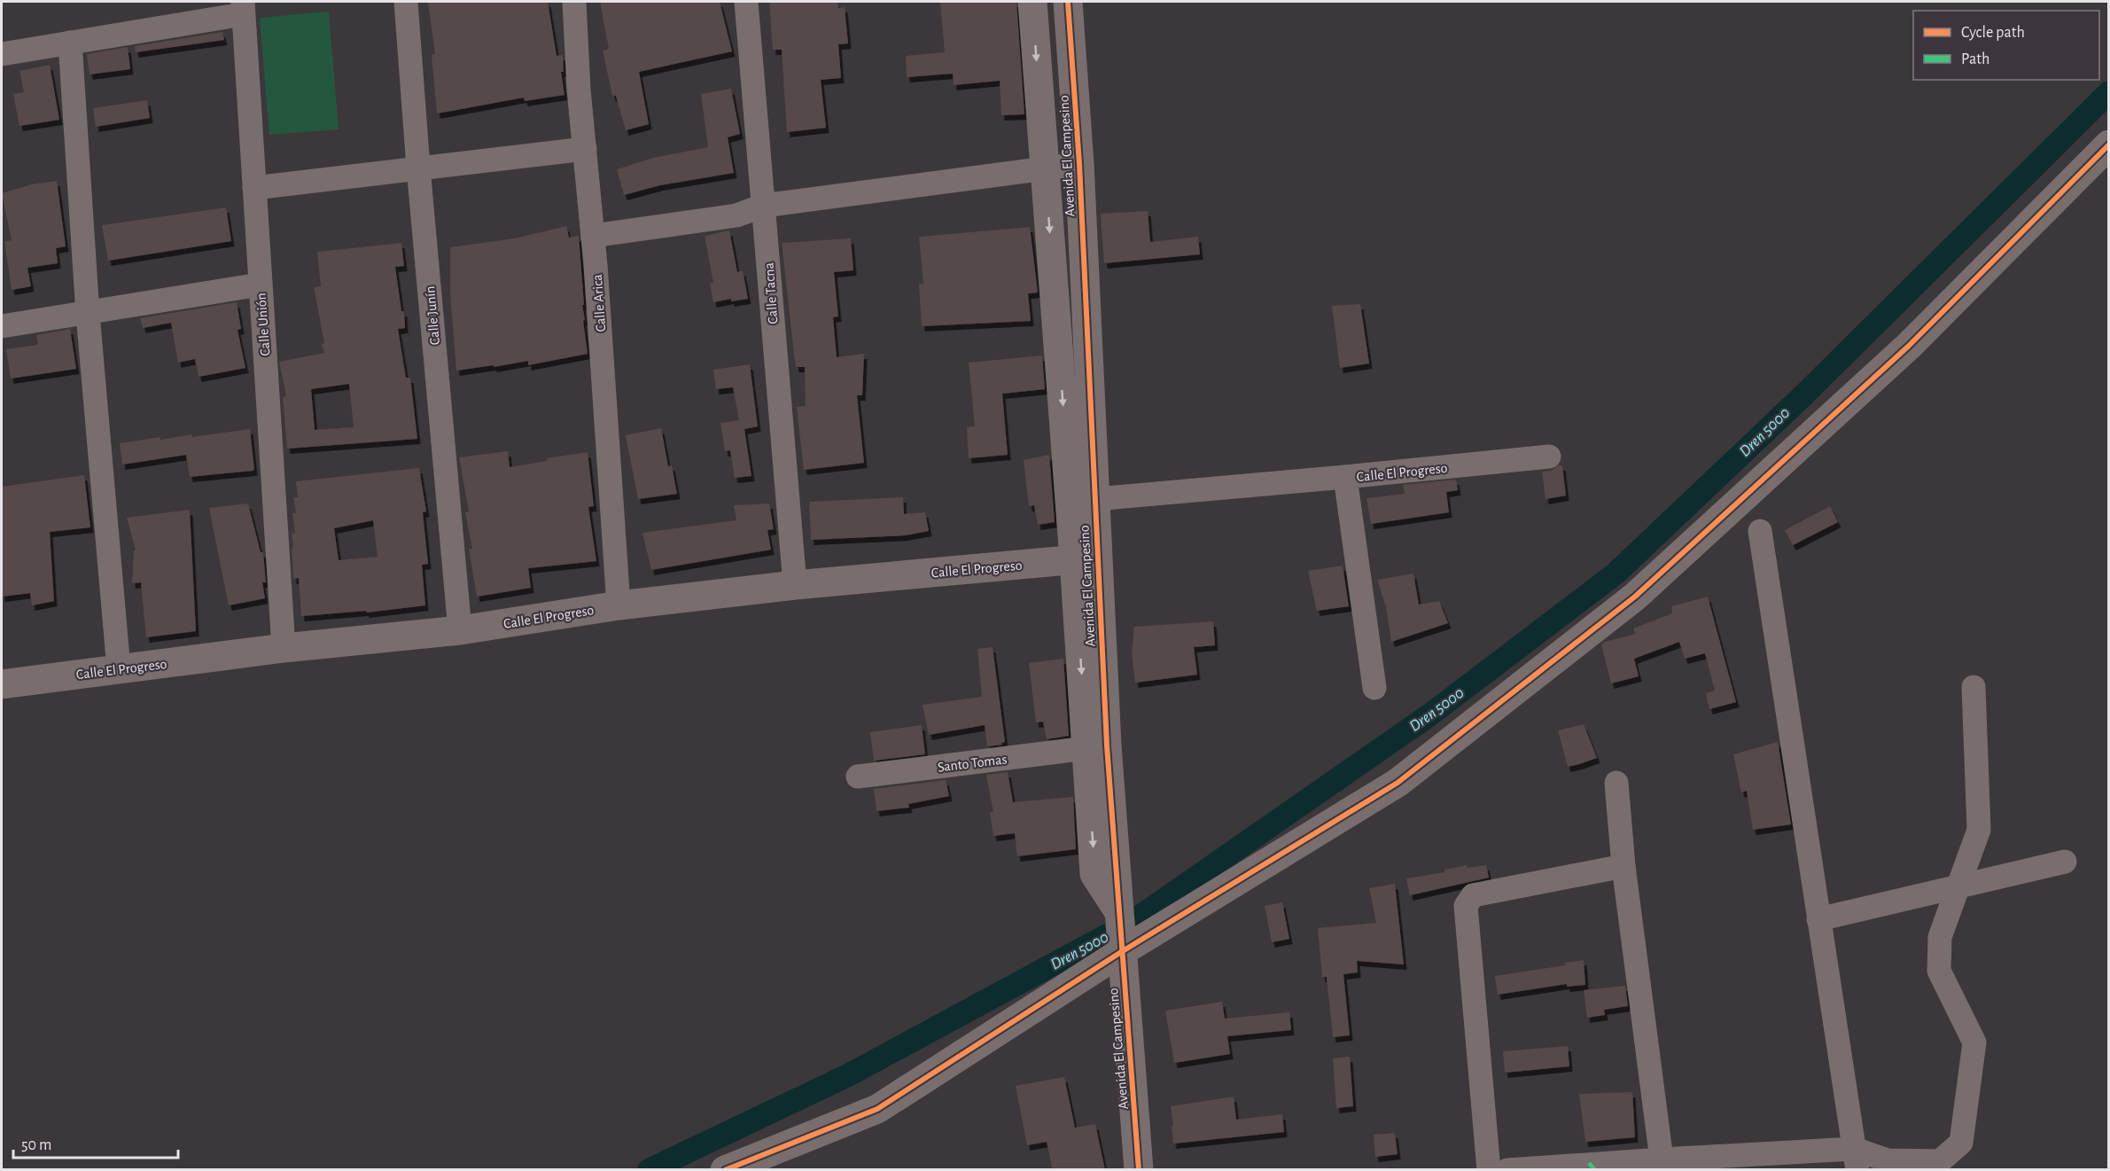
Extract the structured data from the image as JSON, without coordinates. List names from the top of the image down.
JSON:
{
  "streets": {
    "street": [
      "Avenida El Campesino",
      "Calle Tacna",
      "Calle Arica",
      "Calle Junín",
      "Calle Unión",
      "Calle El Progreso",
      "Santo Tomas"
    ]
  },
  "crossings": [
    ["Avenida El Campesino", "Calle El Progreso"],
    ["Avenida El Campesino", "Santo Tomas"],
    ["Calle Tacna", "Calle El Progreso"],
    ["Calle Arica", "Calle El Progreso"],
    ["Calle Junín", "Calle El Progreso"],
    ["Calle Unión", "Calle El Progreso"]
  ],
  "water": ["Dren 5000"],
  "legend": ["Cycle path", "Path"],
  "scale_bar": "50 m"
}
